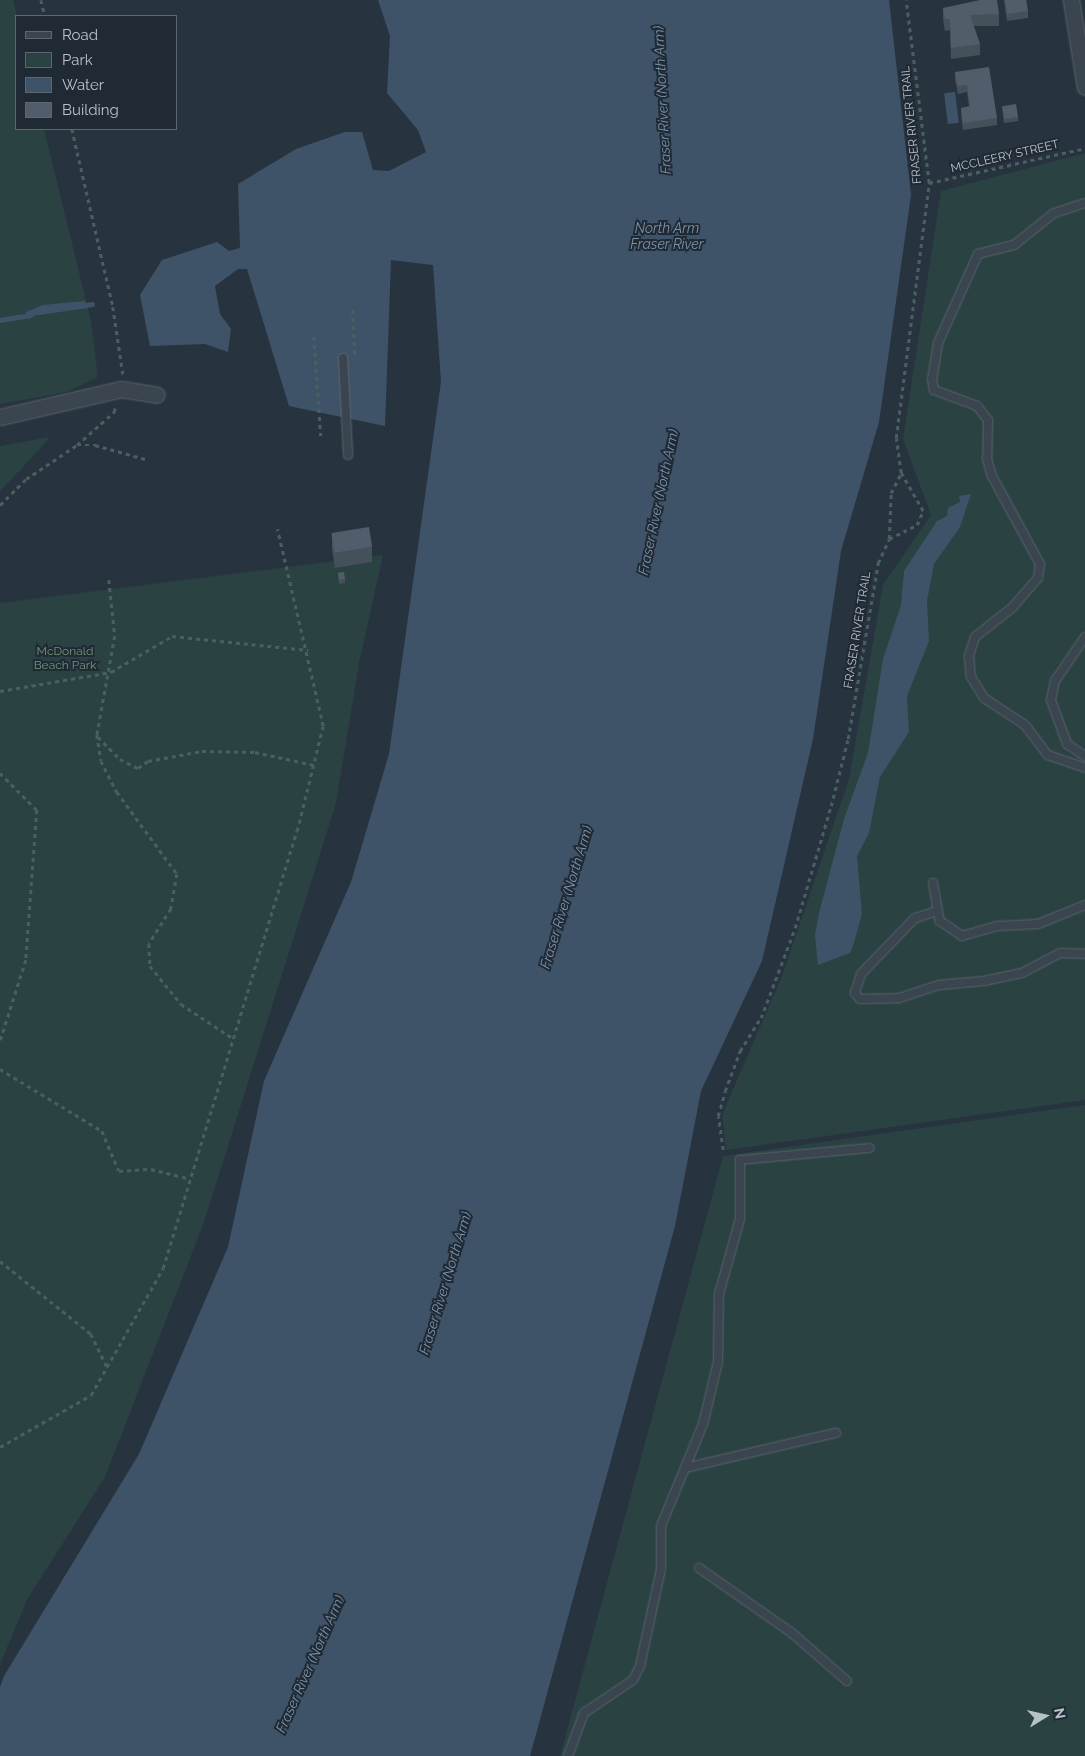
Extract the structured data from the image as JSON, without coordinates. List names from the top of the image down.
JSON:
{
  "streets": {
    "path": ["FRASER RIVER TRAIL", "MCCLEERY STREET"]
  },
  "crossings": [
    ["FRASER RIVER TRAIL", "MCCLEERY STREET"]
  ],
  "water": ["Fraser River (North Arm)", "North Arm Fraser River"],
  "parks": ["McDonald Beach Park"],
  "legend": [
    "Road",
    "Park",
    "Water",
    "Building"
  ],
  "north": "right"
}
